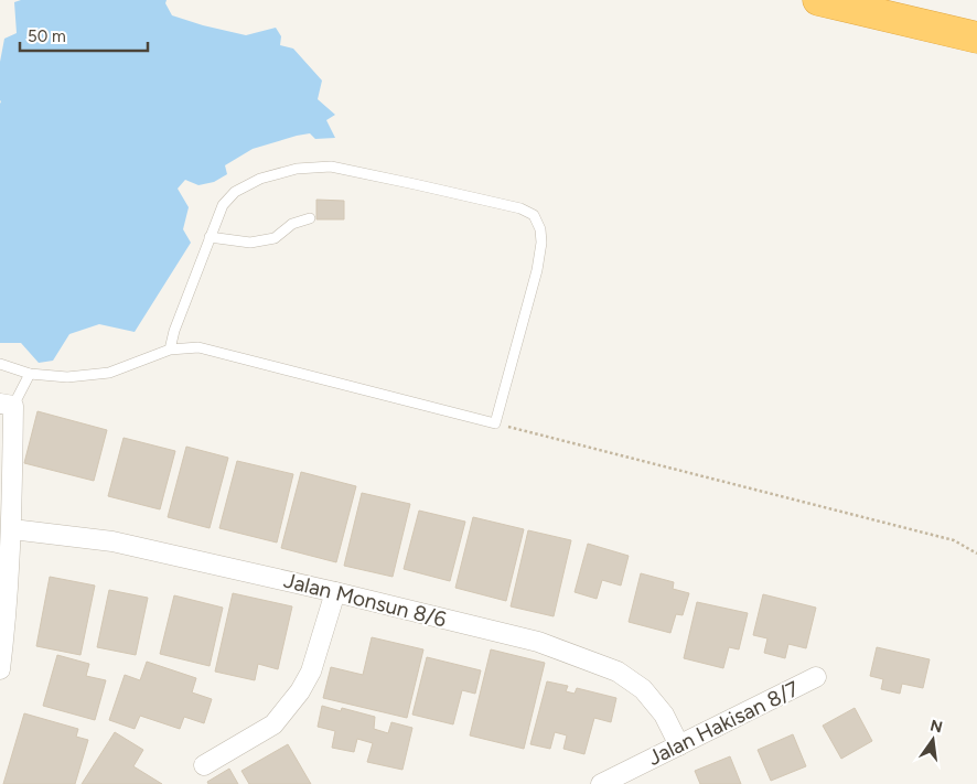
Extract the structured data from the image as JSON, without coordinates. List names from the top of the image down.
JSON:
{
  "streets": {
    "street": ["Jalan Monsun 8/6", "Jalan Hakisan 8/7"]
  },
  "crossings": [
    ["Jalan Monsun 8/6", "Jalan Hakisan 8/7"]
  ],
  "scale_bar": "50 m",
  "north": "top"
}
